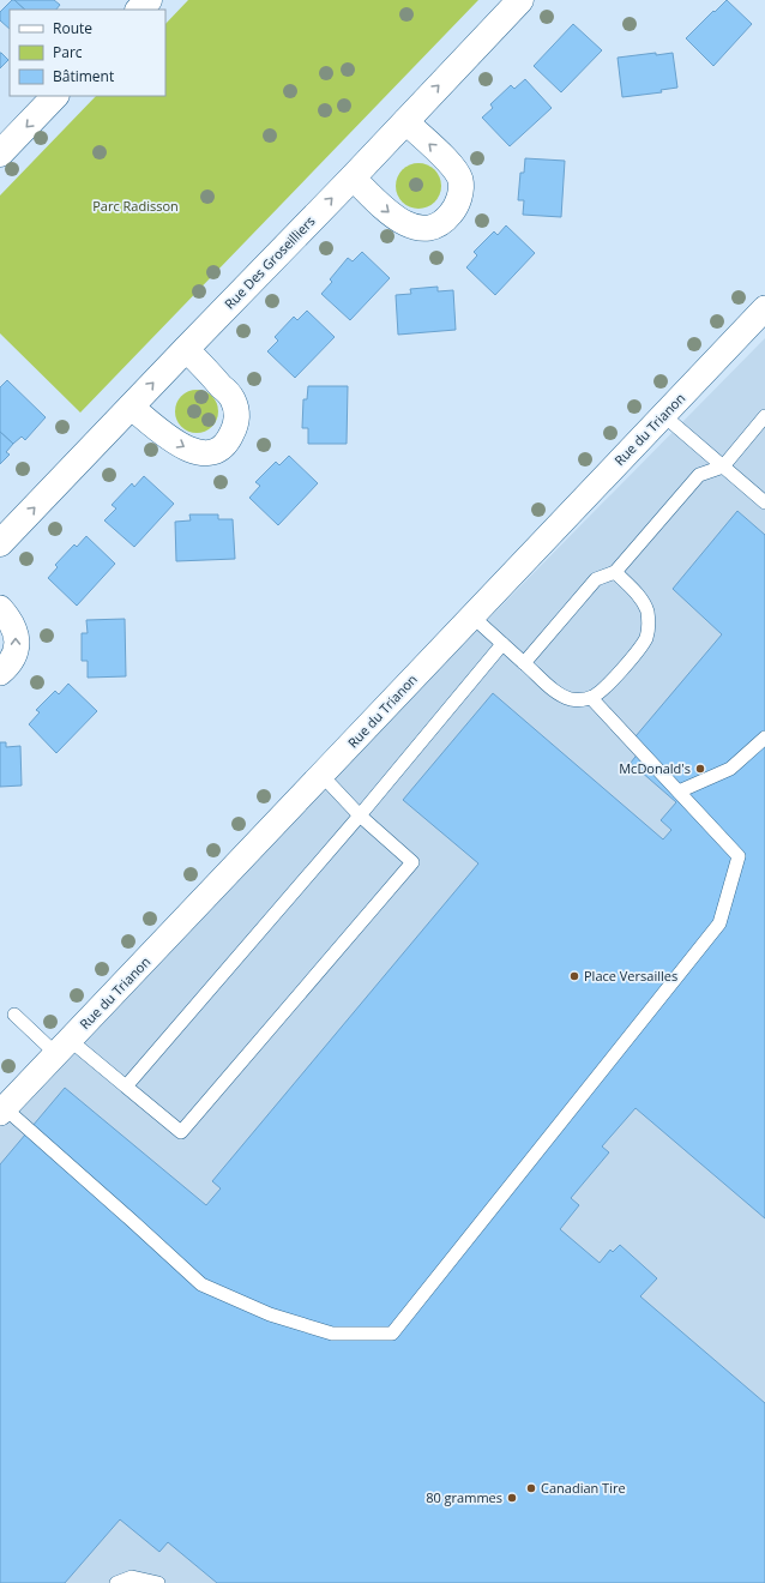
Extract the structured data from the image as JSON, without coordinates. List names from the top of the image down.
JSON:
{
  "streets": {
    "street": ["Rue Des Groseilliers", "Rue du Trianon"]
  },
  "one_way": ["Rue Des Groseilliers"],
  "parks": ["Parc Radisson"],
  "places": [
    "McDonald's",
    "Place Versailles",
    "Canadian Tire",
    "80 grammes"
  ],
  "legend": ["Route", "Parc", "Bâtiment"]
}
